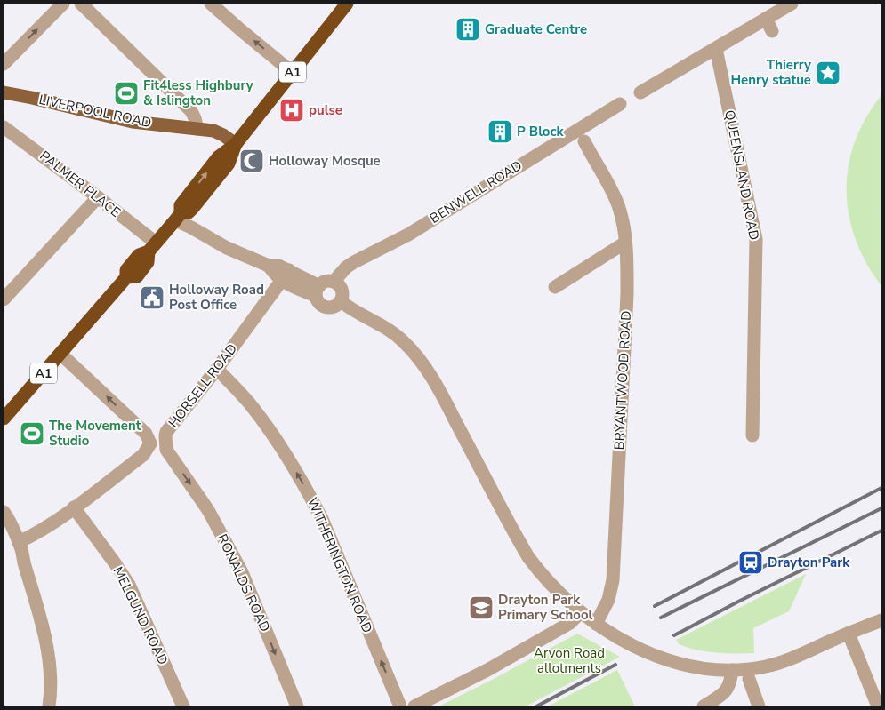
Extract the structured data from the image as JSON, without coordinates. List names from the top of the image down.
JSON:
{
  "streets": {
    "highway": ["A1"],
    "main road": ["LIVERPOOL ROAD"],
    "street": [
      "QUEENSLAND ROAD",
      "PALMER PLACE",
      "BENWELL ROAD",
      "BRYANTWOOD ROAD",
      "HORSELL ROAD",
      "WITHERINGTON ROAD",
      "RONALDS ROAD",
      "MELGUND ROAD"
    ]
  },
  "crossings": [
    ["A1", "LIVERPOOL ROAD"],
    ["A1", "PALMER PLACE"],
    ["HORSELL ROAD", "WITHERINGTON ROAD"],
    ["HORSELL ROAD", "RONALDS ROAD"]
  ],
  "one_way": ["WITHERINGTON ROAD", "RONALDS ROAD"],
  "parks": ["Arvon Road allotments"],
  "places": {
    "building": ["Graduate Centre", "P Block"],
    "place": ["Thierry Henry statue"],
    "sports": ["Fit4less Highbury & Islington", "The Movement Studio"],
    "hospital": ["pulse"],
    "mosque": ["Holloway Mosque"],
    "public building": ["Holloway Road Post Office"],
    "station": ["Drayton Park"],
    "school or university": ["Drayton Park Primary School"]
  }
}
